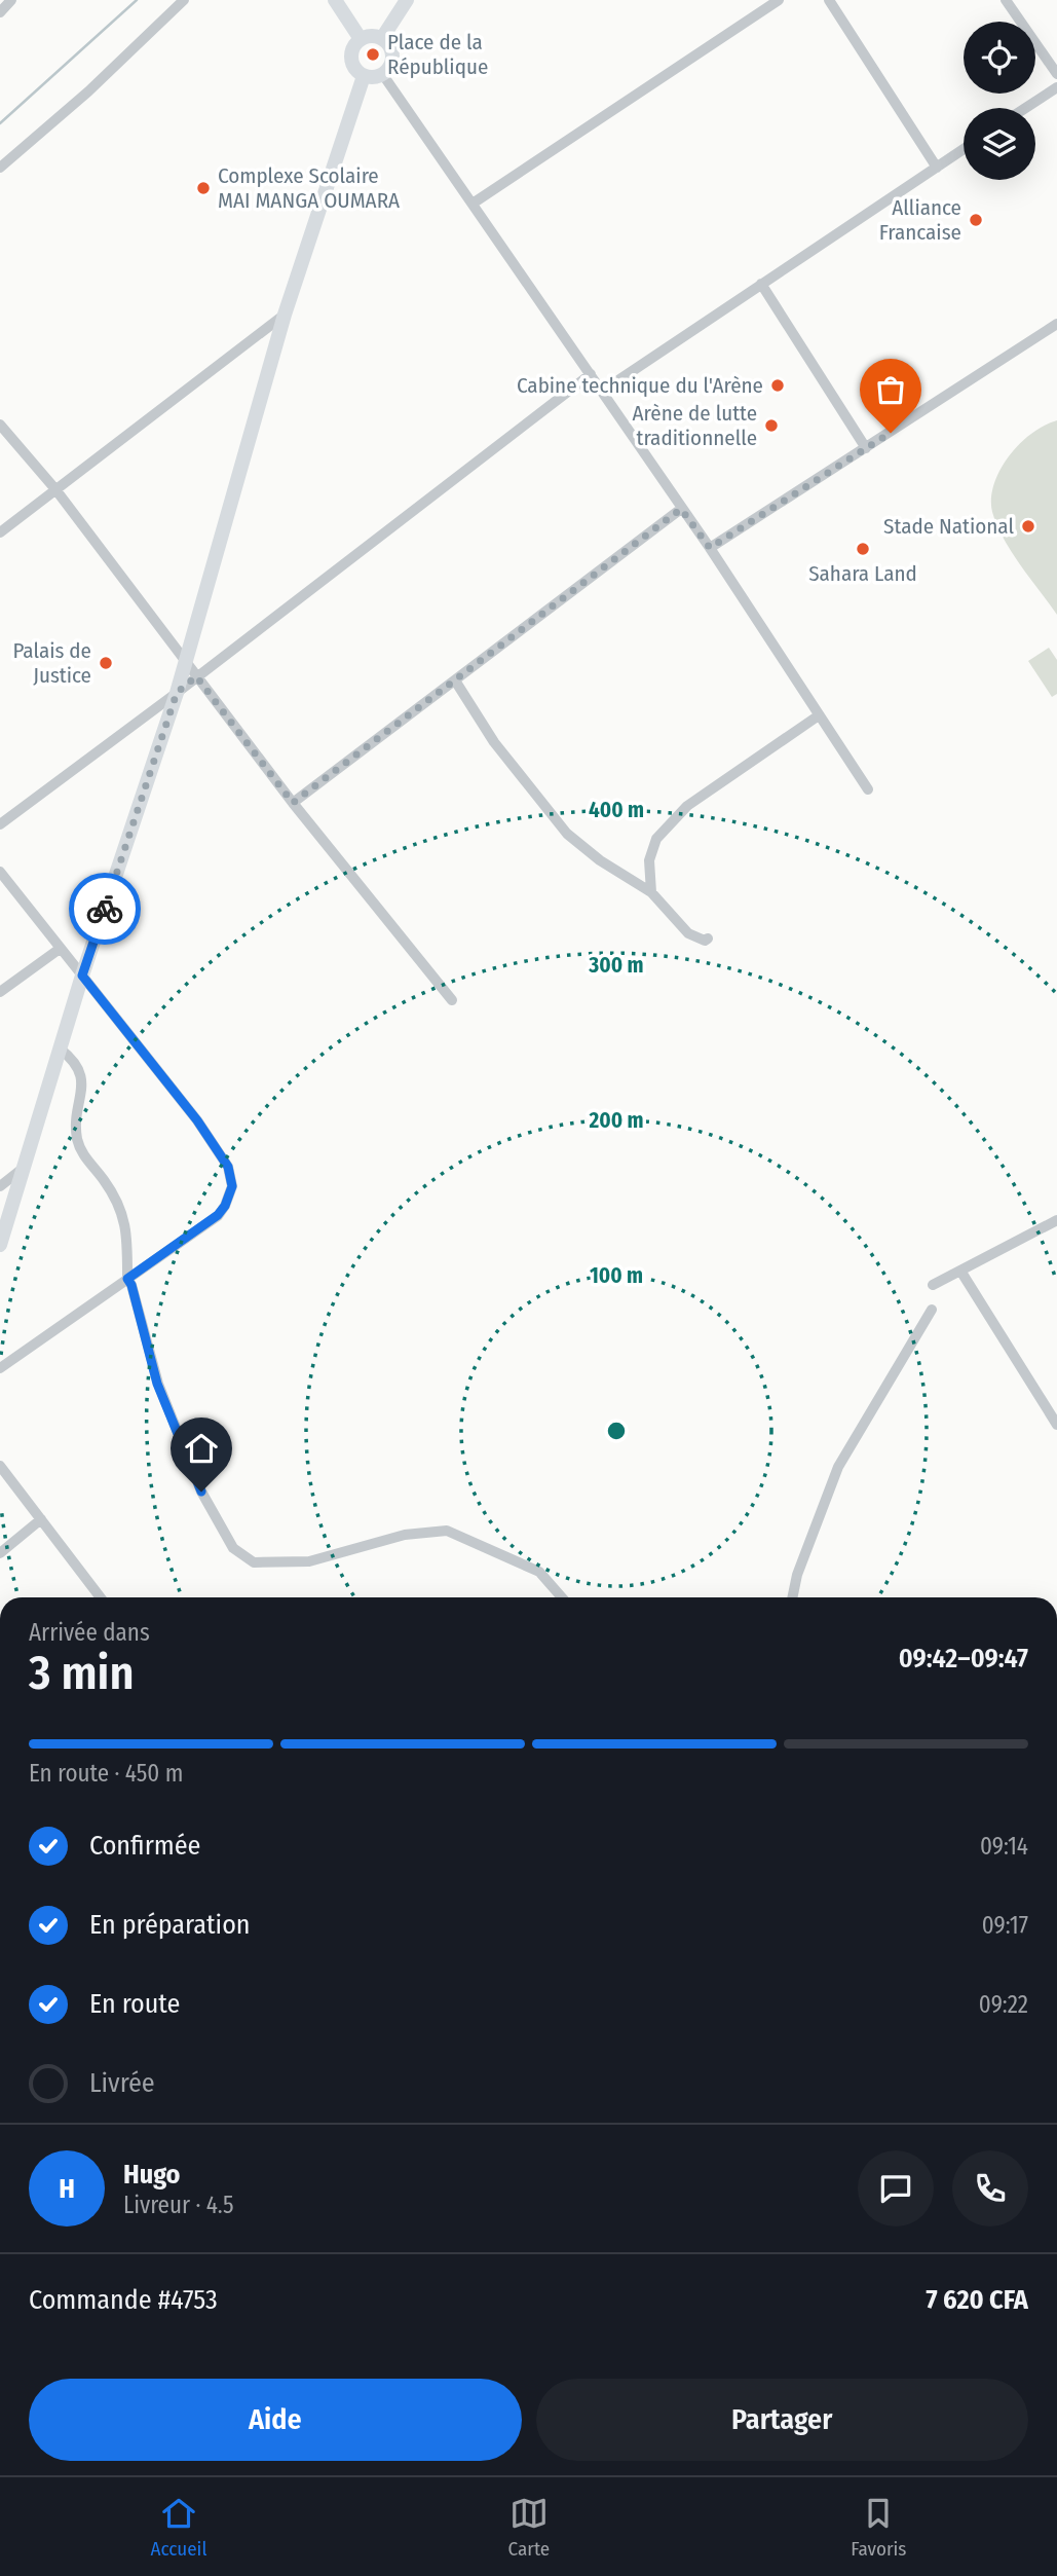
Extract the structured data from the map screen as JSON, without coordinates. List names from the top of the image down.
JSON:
{
  "places": [
    "Place de la République",
    "Complexe Scolaire MAI MANGA OUMARA",
    "Alliance Francaise",
    "Cabine technique du l'Arène",
    "Arène de lutte traditionnelle",
    "Stade National",
    "Sahara Land",
    "Palais de Justice"
  ],
  "page": {
    "heading": ["3 min", "Arrivée dans", "09:42–09:47"],
    "panel": [
      "Hugo",
      "Livreur · 4.5",
      "Commande #4753",
      "7 620 CFA"
    ],
    "bar": "En route · 450 m",
    "list": [
      ["Confirmée", "09:14"],
      ["En préparation", "09:17"],
      ["En route", "09:22"],
      "Livrée"
    ],
    "round": "H",
    "buttons": ["Aide", "Partager"],
    "tabs": ["Accueil", "Carte", "Favoris"]
  },
  "rings": [
    "400 m",
    "300 m",
    "200 m",
    "100 m"
  ]
}
